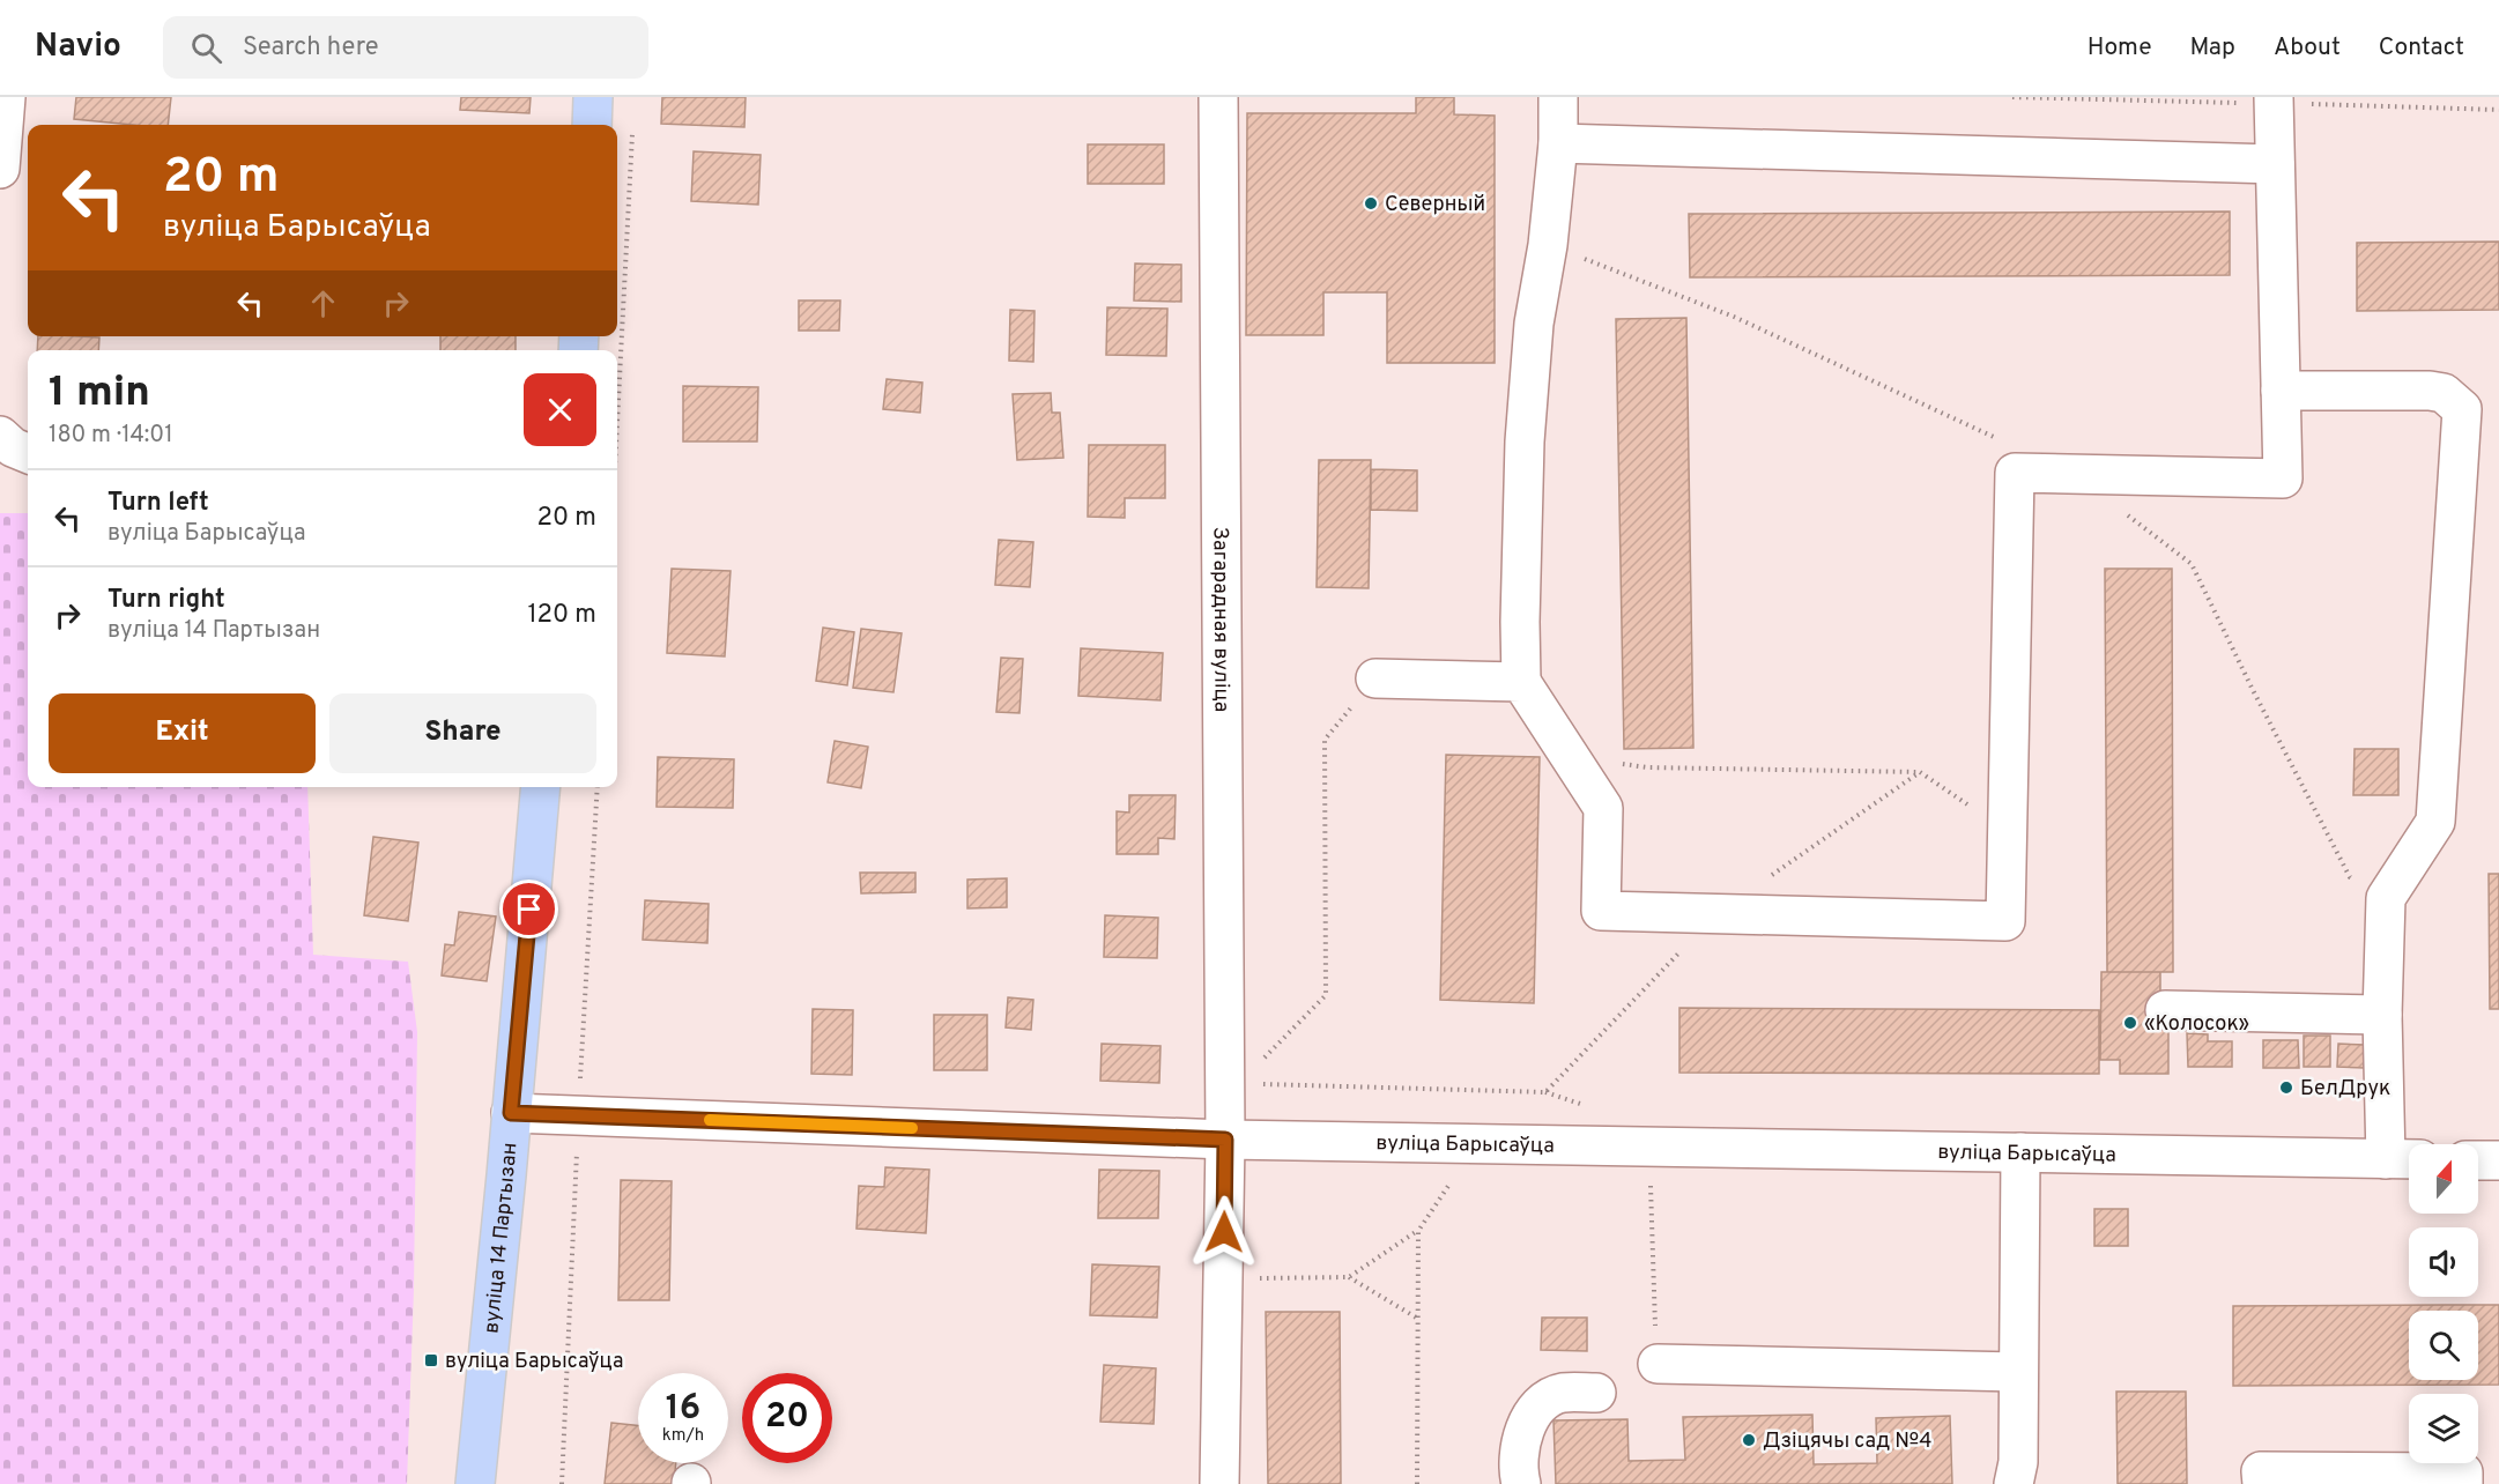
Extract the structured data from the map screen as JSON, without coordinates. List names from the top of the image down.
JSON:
{
  "streets": {
    "main road": ["вуліца 14 Партызан"],
    "street": ["Загарадная вуліца", "вуліца Барысаўца"]
  },
  "crossings": [
    ["Загарадная вуліца", "вуліца Барысаўца"],
    ["вуліца Барысаўца", "вуліца 14 Партызан"]
  ],
  "places": {
    "other": [
      "Северный",
      "«Колосок»",
      "БелДрук",
      "Дзіцячы сад №4"
    ],
    "transit": ["вуліца Барысаўца"]
  },
  "north": "top",
  "page": {
    "header": "Navio",
    "search": "Search here",
    "nav": [
      "Home",
      "Map",
      "About",
      "Contact"
    ],
    "turn": ["20 m", "вуліца Барысаўца"],
    "heading": ["1 min", "180 m · 14:01"],
    "list": [
      {
        "name": "Turn left",
        "note": "вуліца Барысаўца",
        "value": "20 m"
      },
      {
        "name": "Turn right",
        "note": "вуліца 14 Партызан",
        "value": "120 m"
      }
    ],
    "buttons": ["Exit", "Share"],
    "speed": "16 km/h",
    "limit": "20"
  }
}
